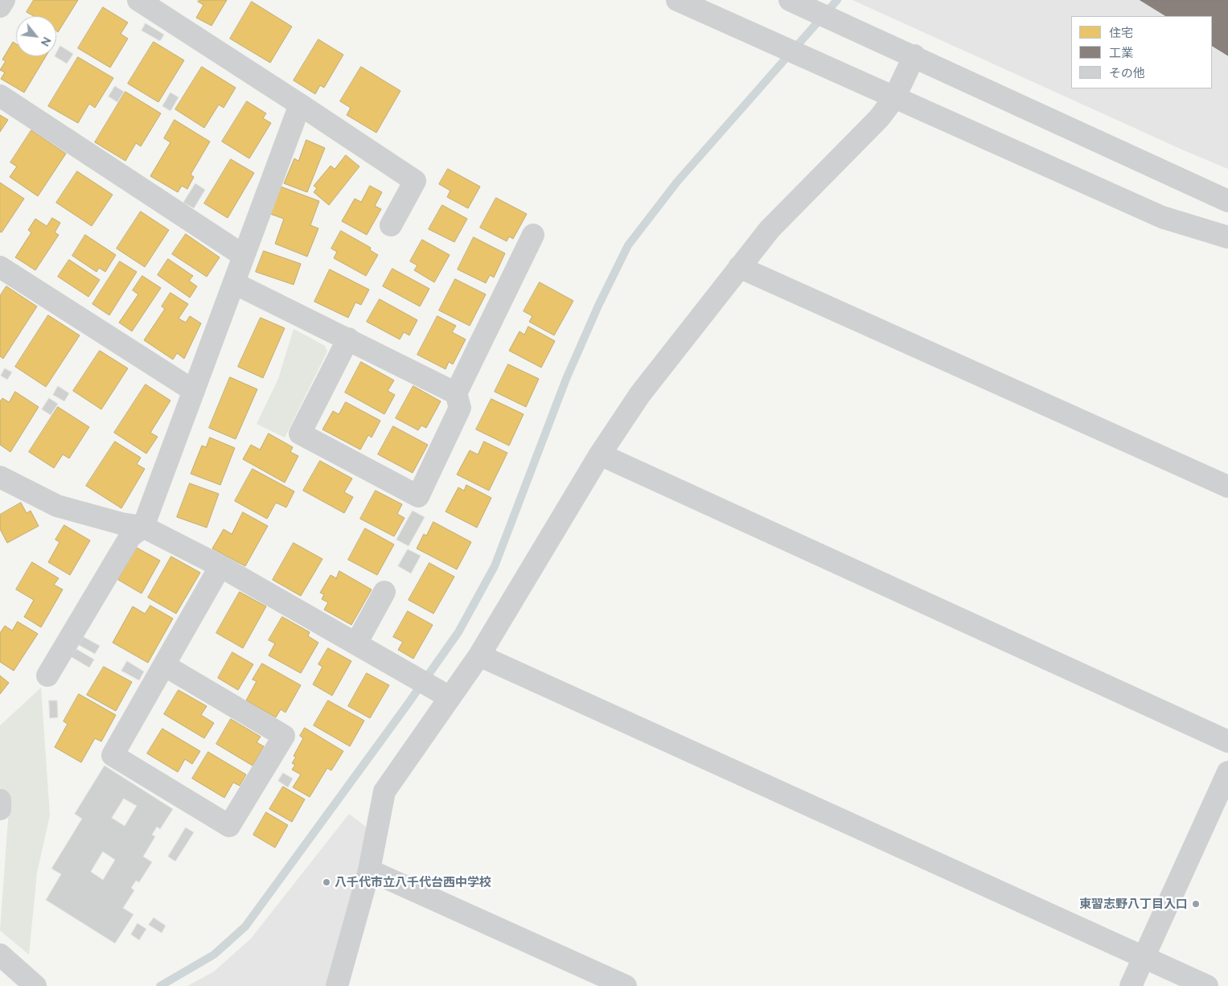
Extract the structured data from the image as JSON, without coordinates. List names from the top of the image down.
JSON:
{
  "places": ["八千代市立八千代台西中学校", "東習志野八丁目入口"],
  "legend": ["住宅", "工業", "その他"],
  "north": "bottom right"
}
